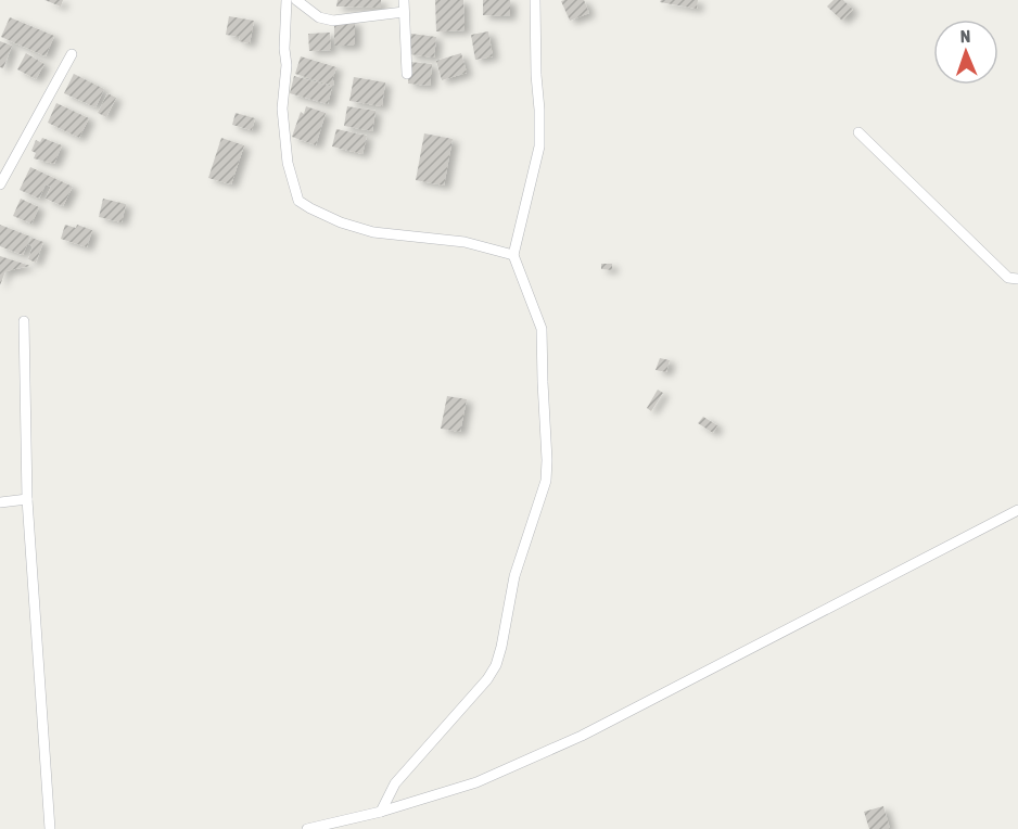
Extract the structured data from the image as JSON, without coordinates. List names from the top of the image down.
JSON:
{
  "north": "top"
}
